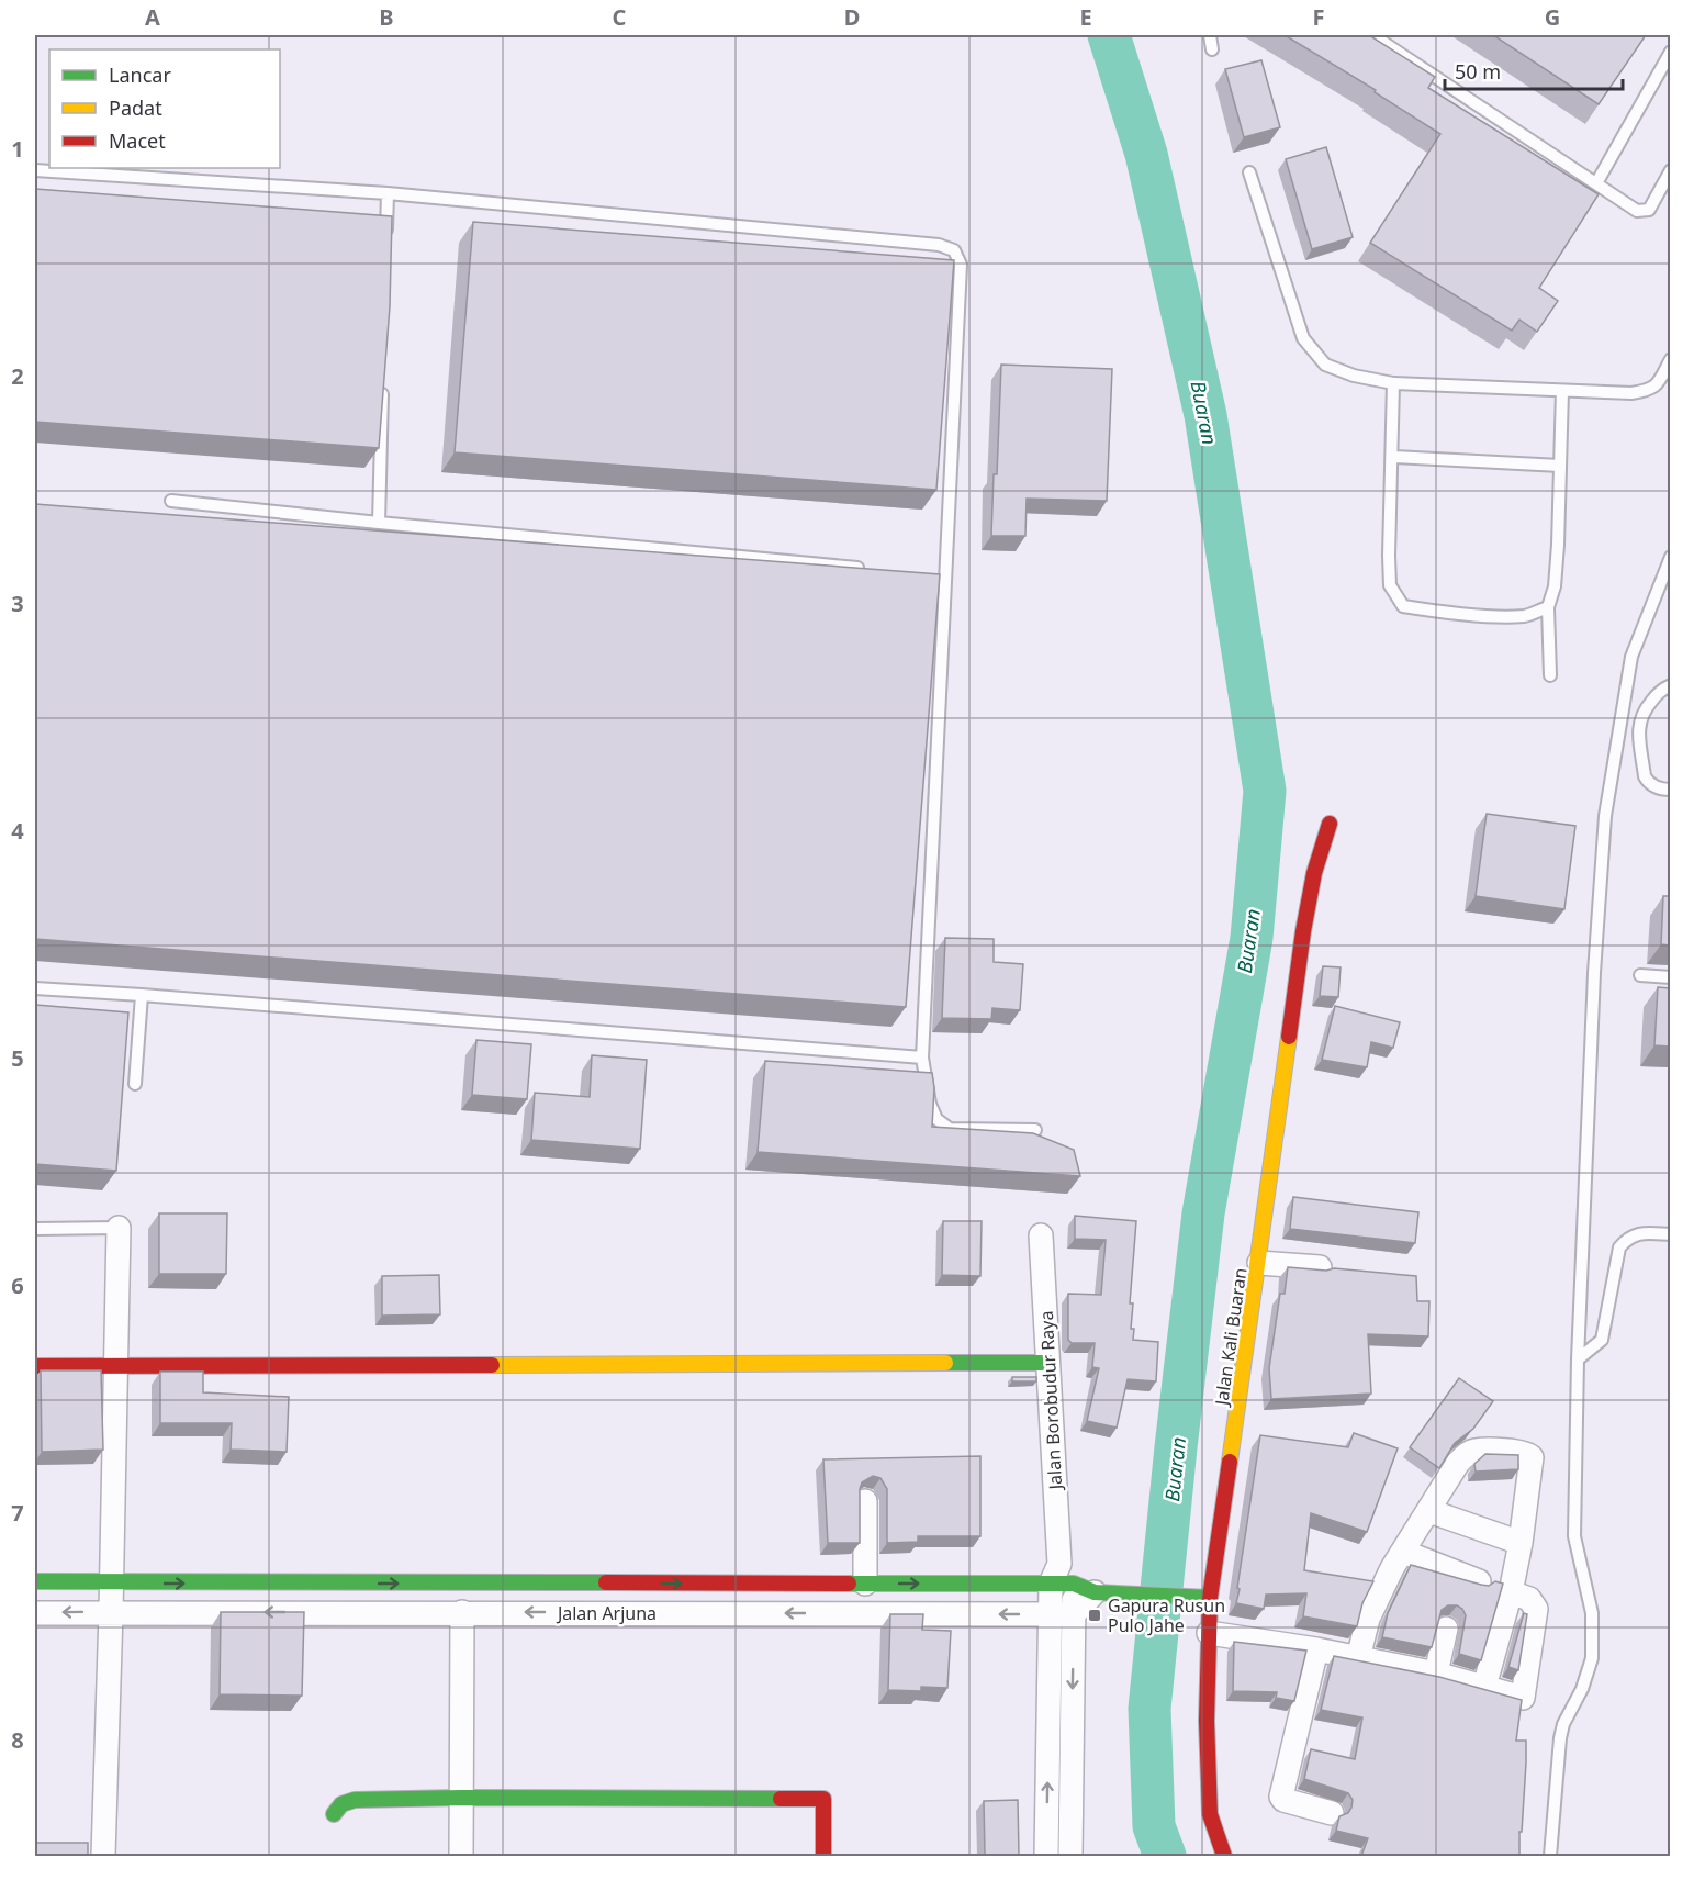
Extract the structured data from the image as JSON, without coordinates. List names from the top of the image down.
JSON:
{
  "streets": {
    "street": ["Jalan Kali Buaran", "Jalan Borobudur Raya", "Jalan Arjuna"]
  },
  "crossings": [
    ["Jalan Kali Buaran", "Jalan Arjuna"],
    ["Jalan Borobudur Raya", "Jalan Arjuna"]
  ],
  "water": ["Buaran"],
  "places": {
    "transit": ["Gapura Rusun Pulo Jahe"]
  },
  "legend": ["Lancar", "Padat", "Macet"],
  "scale_bar": "50 m",
  "grid": {
    "columns": [
      "A",
      "B",
      "C",
      "D",
      "E",
      "F",
      "G"
    ],
    "rows": [
      "1",
      "2",
      "3",
      "4",
      "5",
      "6",
      "7",
      "8"
    ]
  }
}
